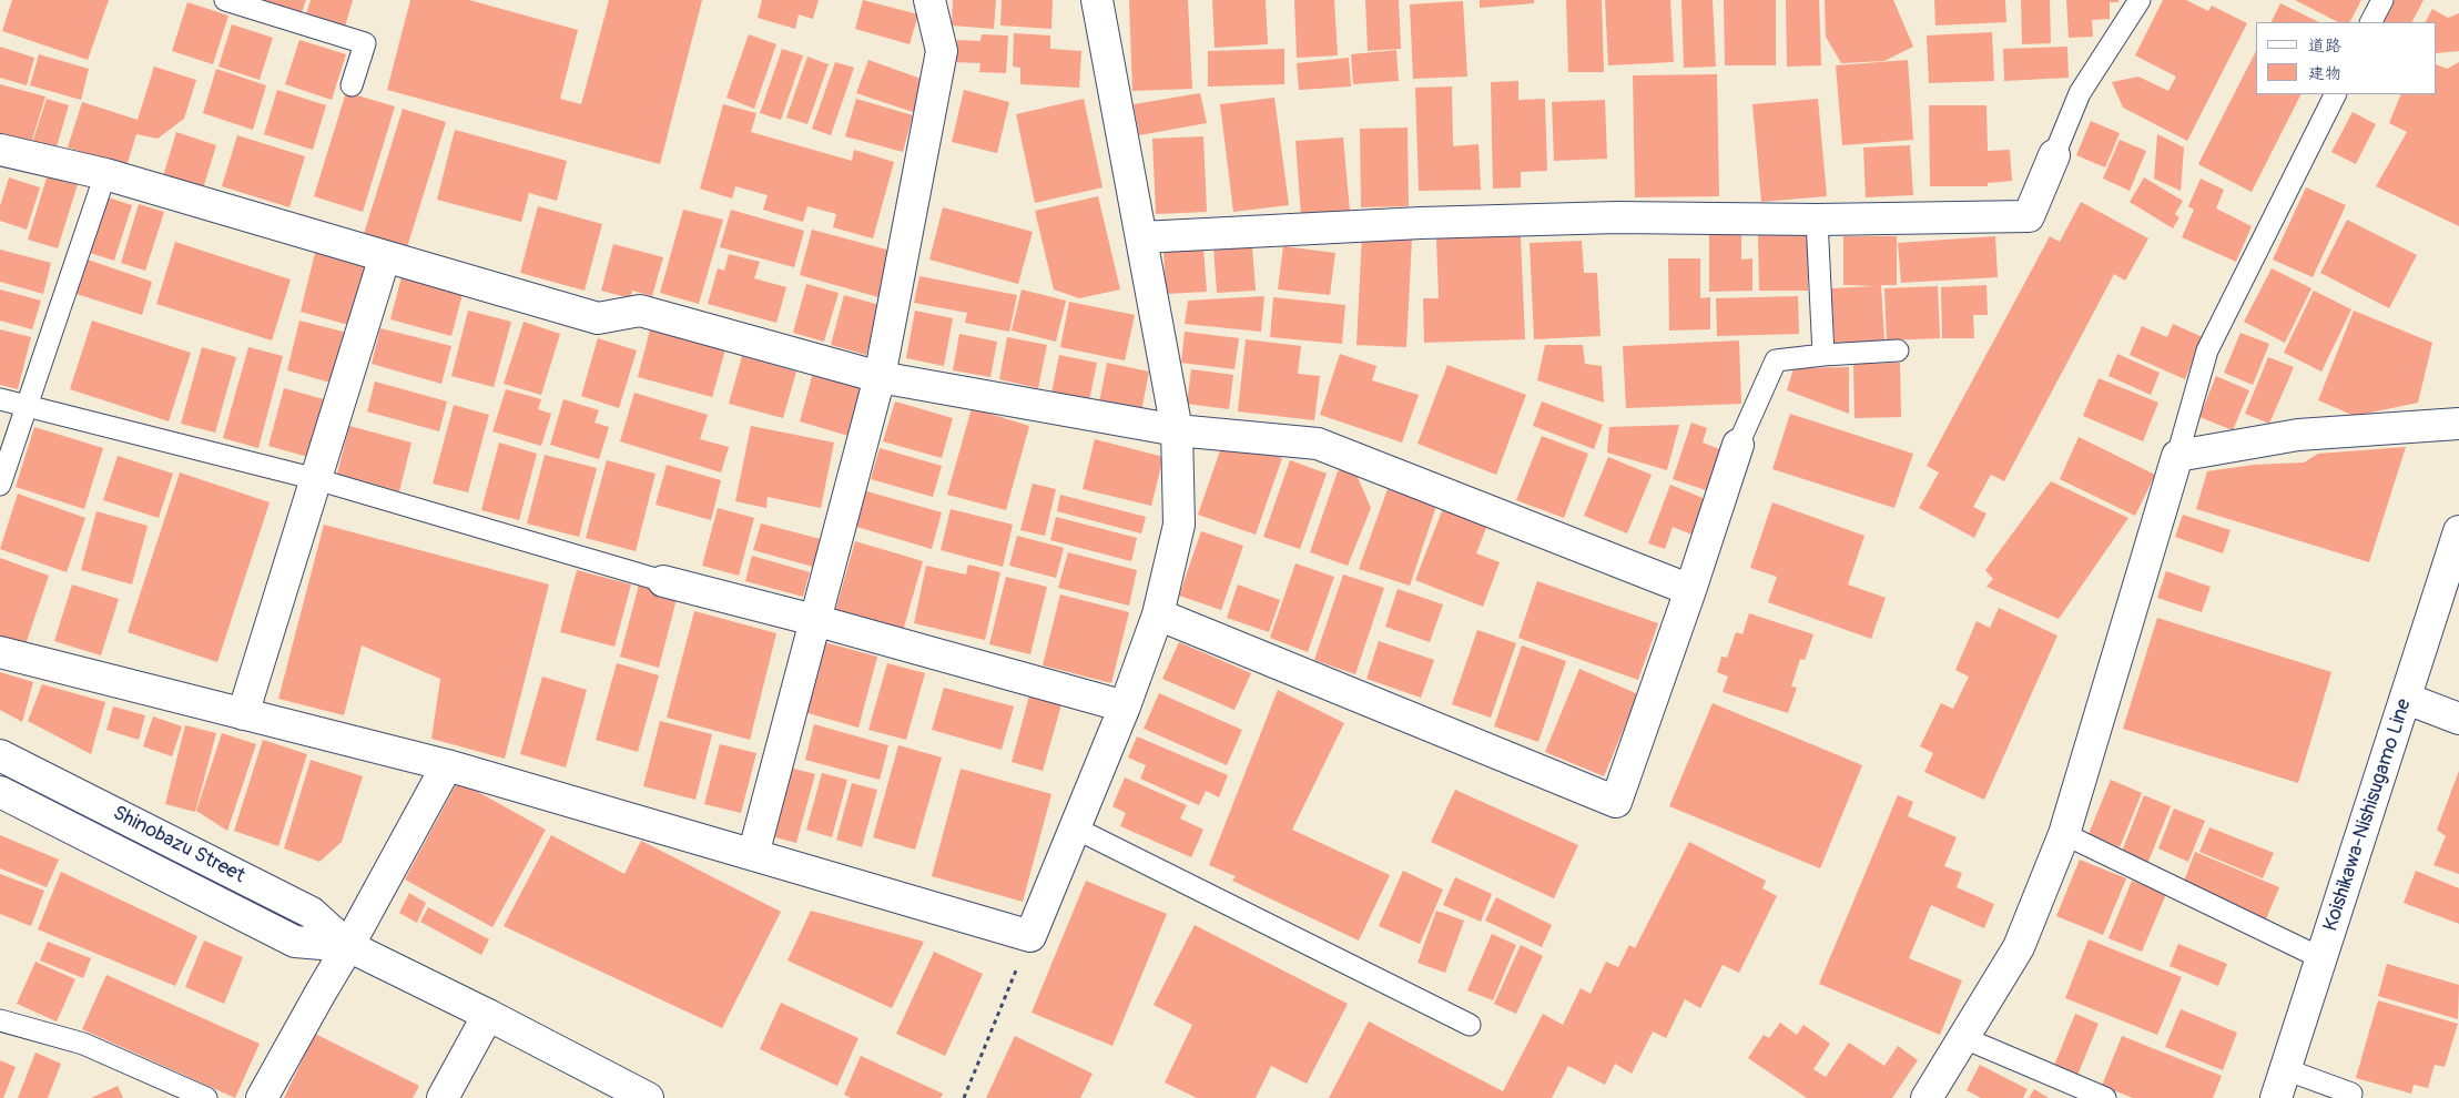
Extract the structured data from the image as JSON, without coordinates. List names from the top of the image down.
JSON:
{
  "streets": {
    "street": ["Koishikawa-Nishisugamo Line", "Shinobazu Street"]
  },
  "legend": ["道路", "建物"]
}
